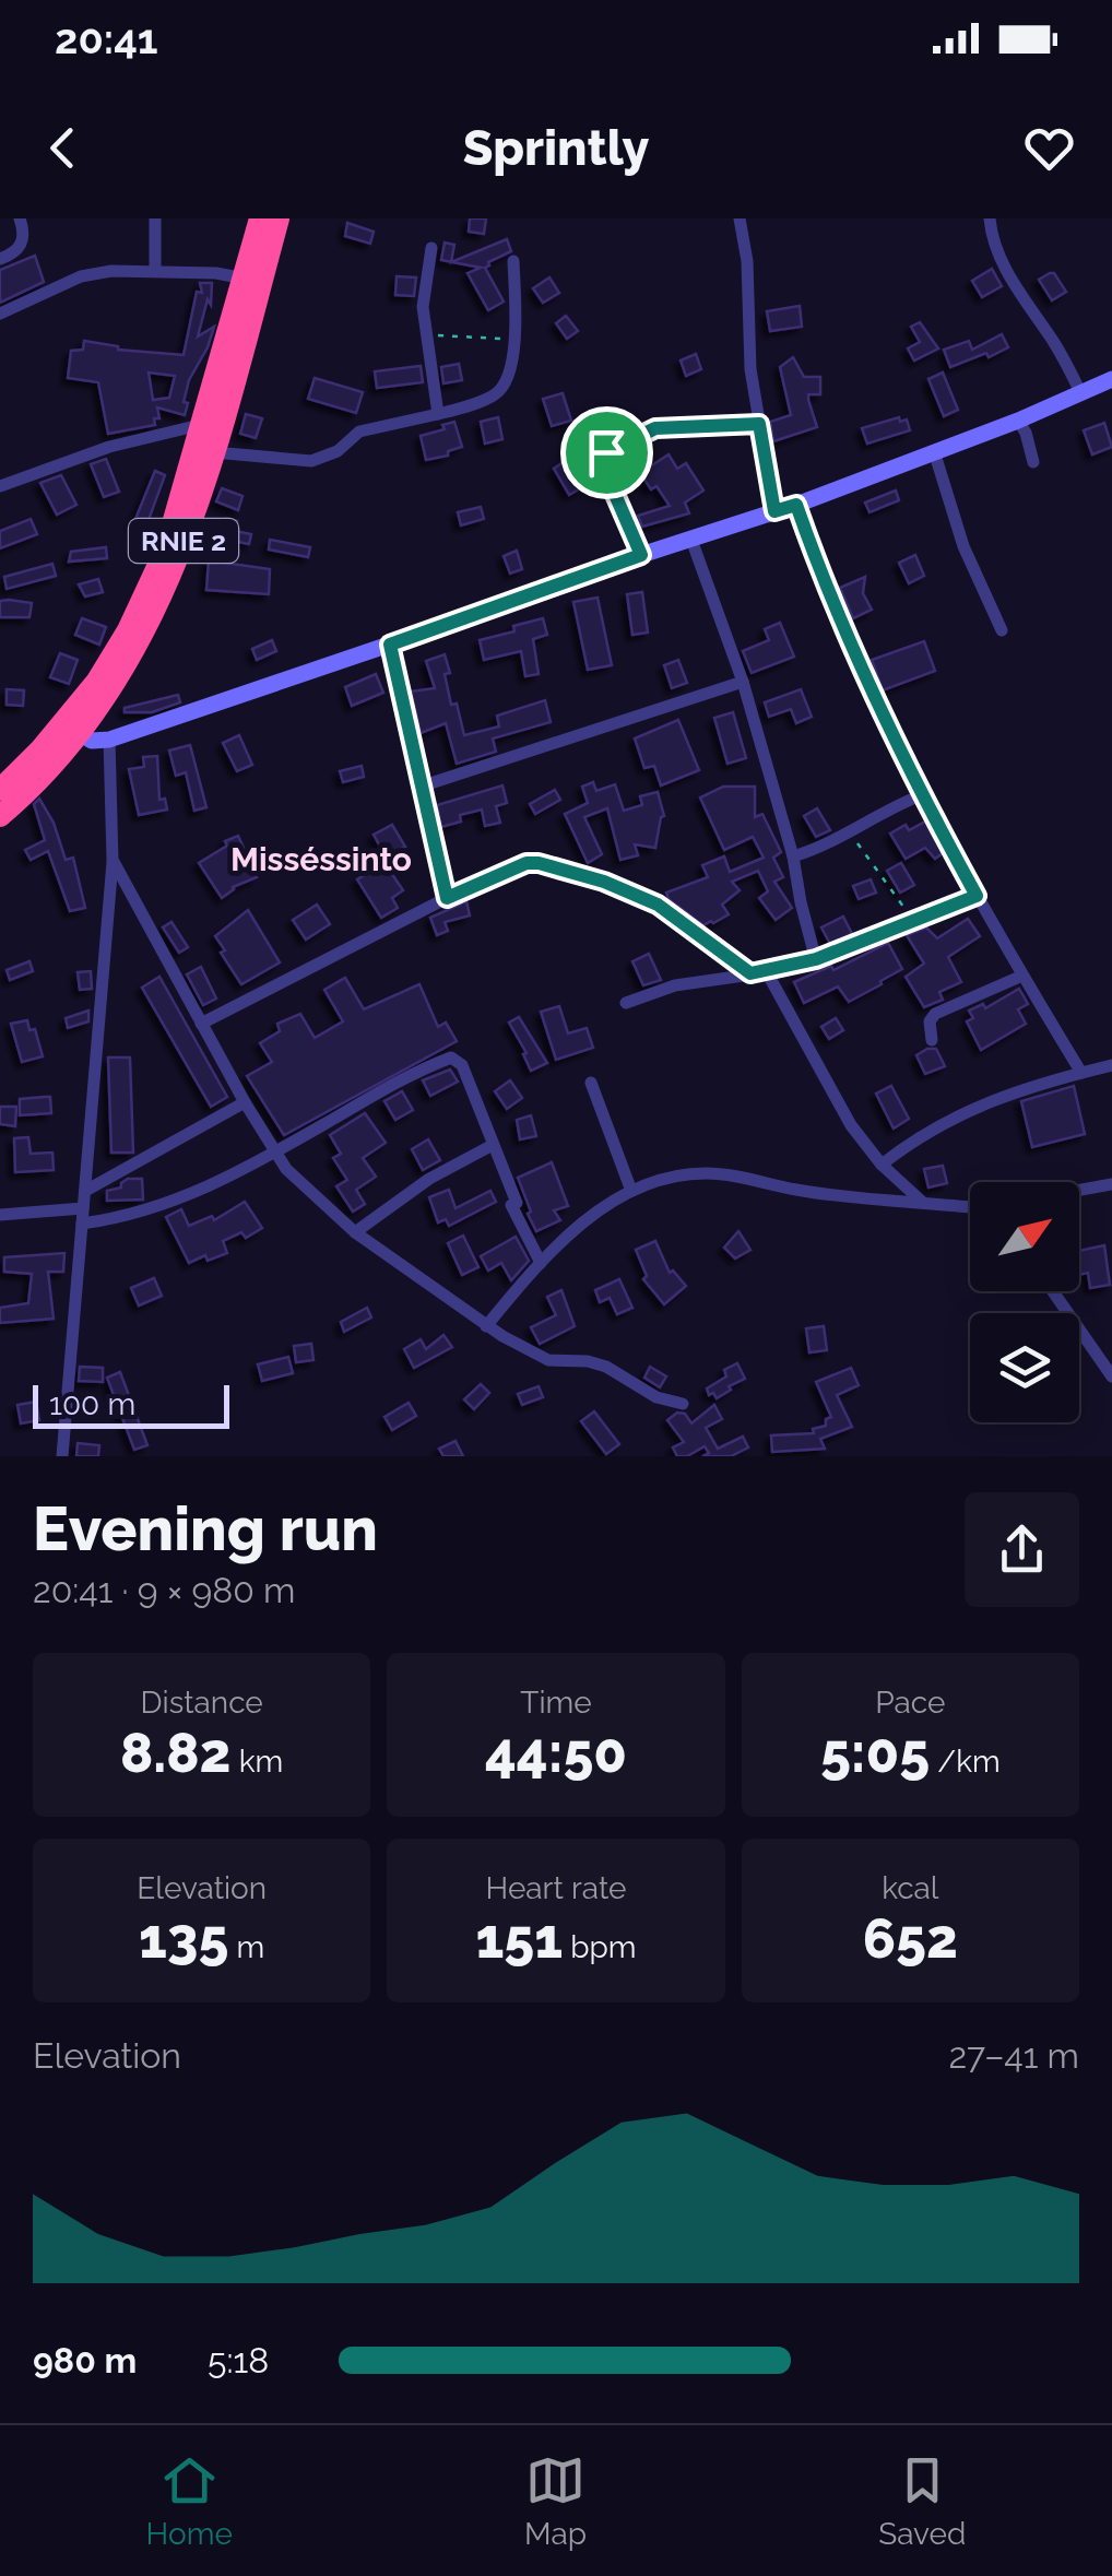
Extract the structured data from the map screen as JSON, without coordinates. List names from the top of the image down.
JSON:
{
  "streets": {
    "highway": ["RNIE 2"]
  },
  "districts": ["Misséssinto"],
  "scale_bar": "100 m",
  "north": "top right",
  "page": {
    "status": "20:41",
    "header": "Sprintly",
    "scale": "100 m",
    "heading": ["Evening run", "20:41 · 9 × 980 m"],
    "stats": [
      ["Distance", "8.82 km"],
      ["Time", "44:50"],
      ["Pace", "5:05 /km"],
      ["Elevation", "135 m"],
      ["Heart rate", "151 bpm"],
      ["kcal", "652"]
    ],
    "chart": ["Elevation", "27–41 m"],
    "list": [
      {
        "name": "980 m",
        "note": "5:18"
      }
    ],
    "tabs": ["Home", "Map", "Saved"]
  }
}
